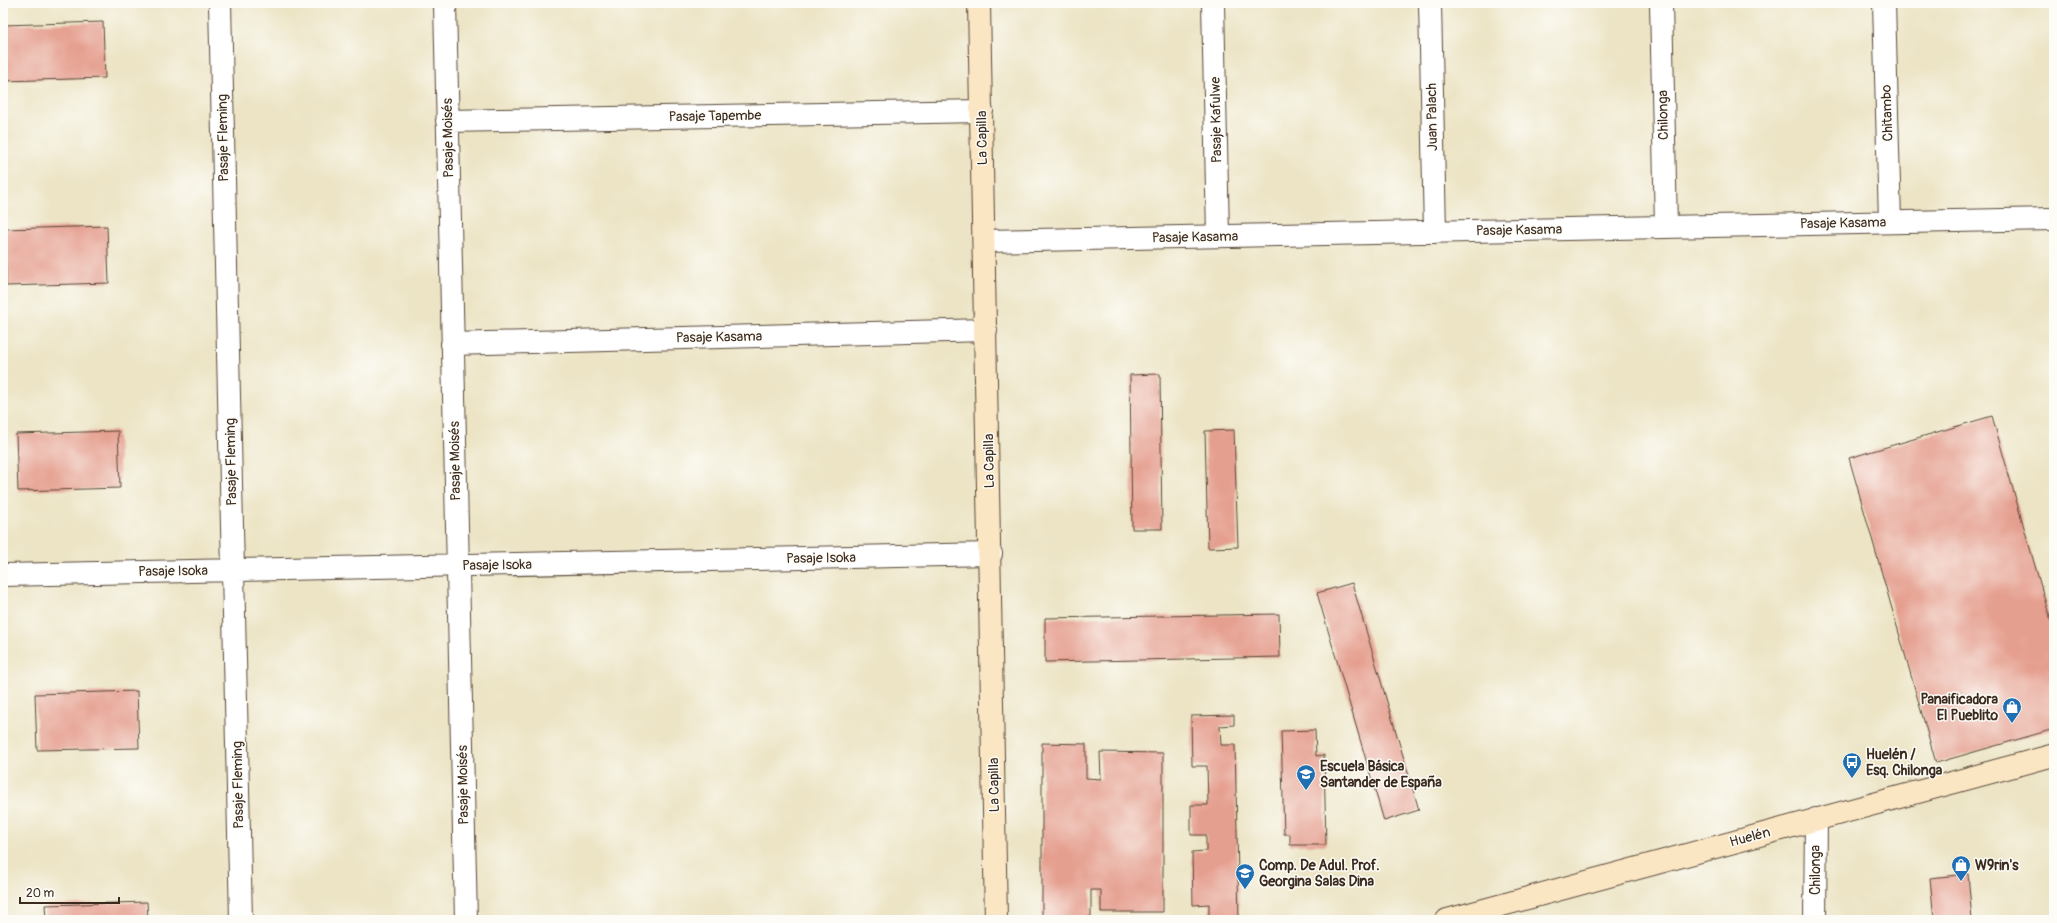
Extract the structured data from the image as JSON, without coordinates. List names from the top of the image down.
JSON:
{
  "streets": {
    "street": [
      "Chitambo",
      "Chilonga",
      "Pasaje Tapembe",
      "Juan Palach",
      "Pasaje Kafulwe",
      "Pasaje Fleming",
      "Pasaje Moisés",
      "La Capilla",
      "Pasaje Kasama",
      "Pasaje Isoka",
      "Huelén"
    ]
  },
  "crossings": [
    ["Chitambo", "Pasaje Kasama"],
    ["Chilonga", "Pasaje Kasama"],
    ["Chilonga", "Huelén"],
    ["Pasaje Tapembe", "Pasaje Moisés"],
    ["Pasaje Tapembe", "La Capilla"],
    ["Juan Palach", "Pasaje Kasama"],
    ["Pasaje Kafulwe", "Pasaje Kasama"],
    ["Pasaje Fleming", "Pasaje Isoka"],
    ["Pasaje Moisés", "Pasaje Kasama"],
    ["Pasaje Moisés", "Pasaje Isoka"],
    ["La Capilla", "Pasaje Kasama"],
    ["La Capilla", "Pasaje Isoka"]
  ],
  "places": {
    "shop": ["Panaificadora El Pueblito", "W9rin's"],
    "bus stop": ["Huelén / Esq. Chilonga"],
    "school or university": ["Escuela Básica Santander de España", "Comp. De Adul. Prof. Georgina Salas Dina"]
  },
  "scale_bar": "20 m"
}
